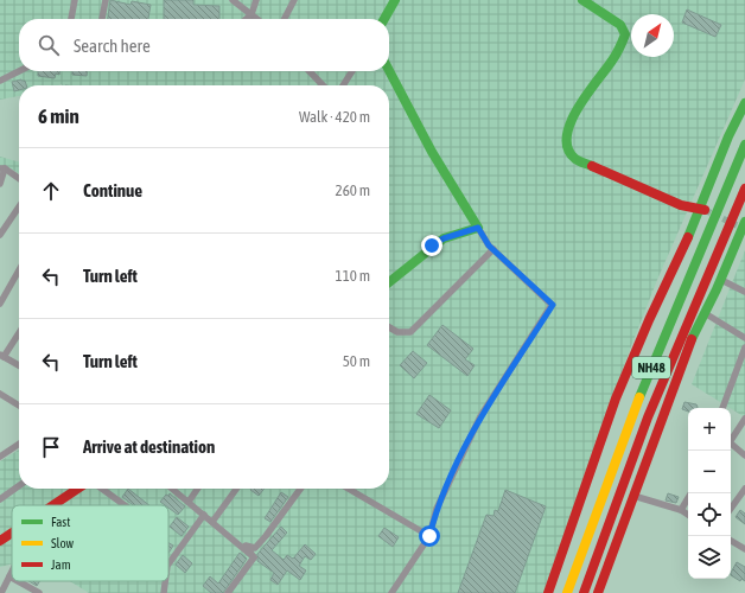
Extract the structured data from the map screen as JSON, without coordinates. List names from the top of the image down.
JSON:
{
  "streets": {
    "main road": ["NH48"]
  },
  "legend": ["Fast", "Slow", "Jam"],
  "north": "top right",
  "page": {
    "search": "Search here",
    "heading": ["6 min", "Walk · 420 m"],
    "list": [
      ["Continue", "260 m"],
      ["Turn left", "110 m"],
      ["Turn left", "50 m"],
      "Arrive at destination"
    ],
    "map_buttons": ["+", "−"]
  }
}
